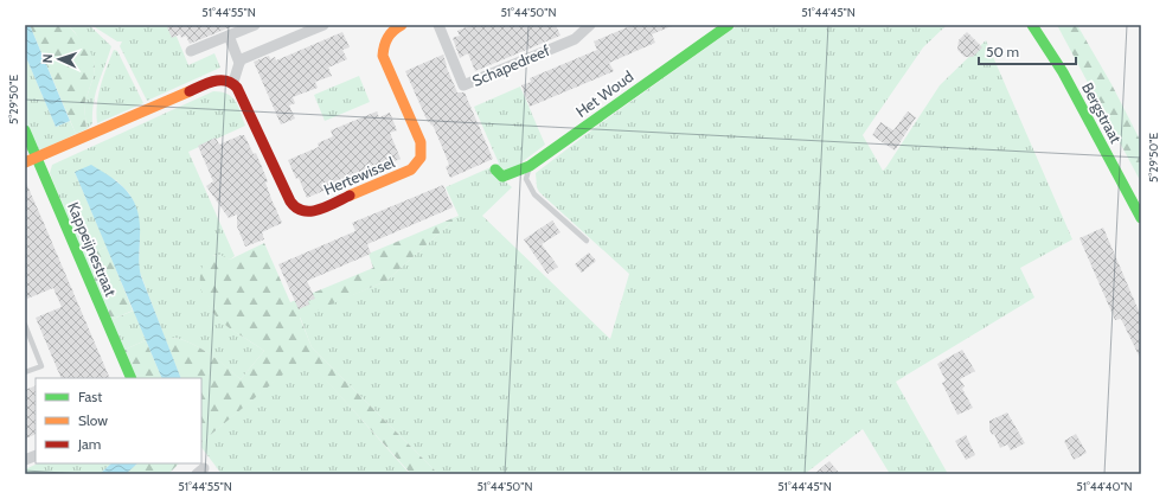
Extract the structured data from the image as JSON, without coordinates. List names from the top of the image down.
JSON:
{
  "streets": {
    "street": [
      "Schapedreef",
      "Het Woud",
      "Bergstraat",
      "Hertewissel",
      "Kappeijnestraat"
    ]
  },
  "legend": ["Fast", "Slow", "Jam"],
  "scale_bar": "50 m",
  "north": "left",
  "coordinates": [
    "51°44'55\"N",
    "51°44'50\"N",
    "51°44'45\"N",
    "5°29'50\"E",
    "51°44'40\"N"
  ]
}
